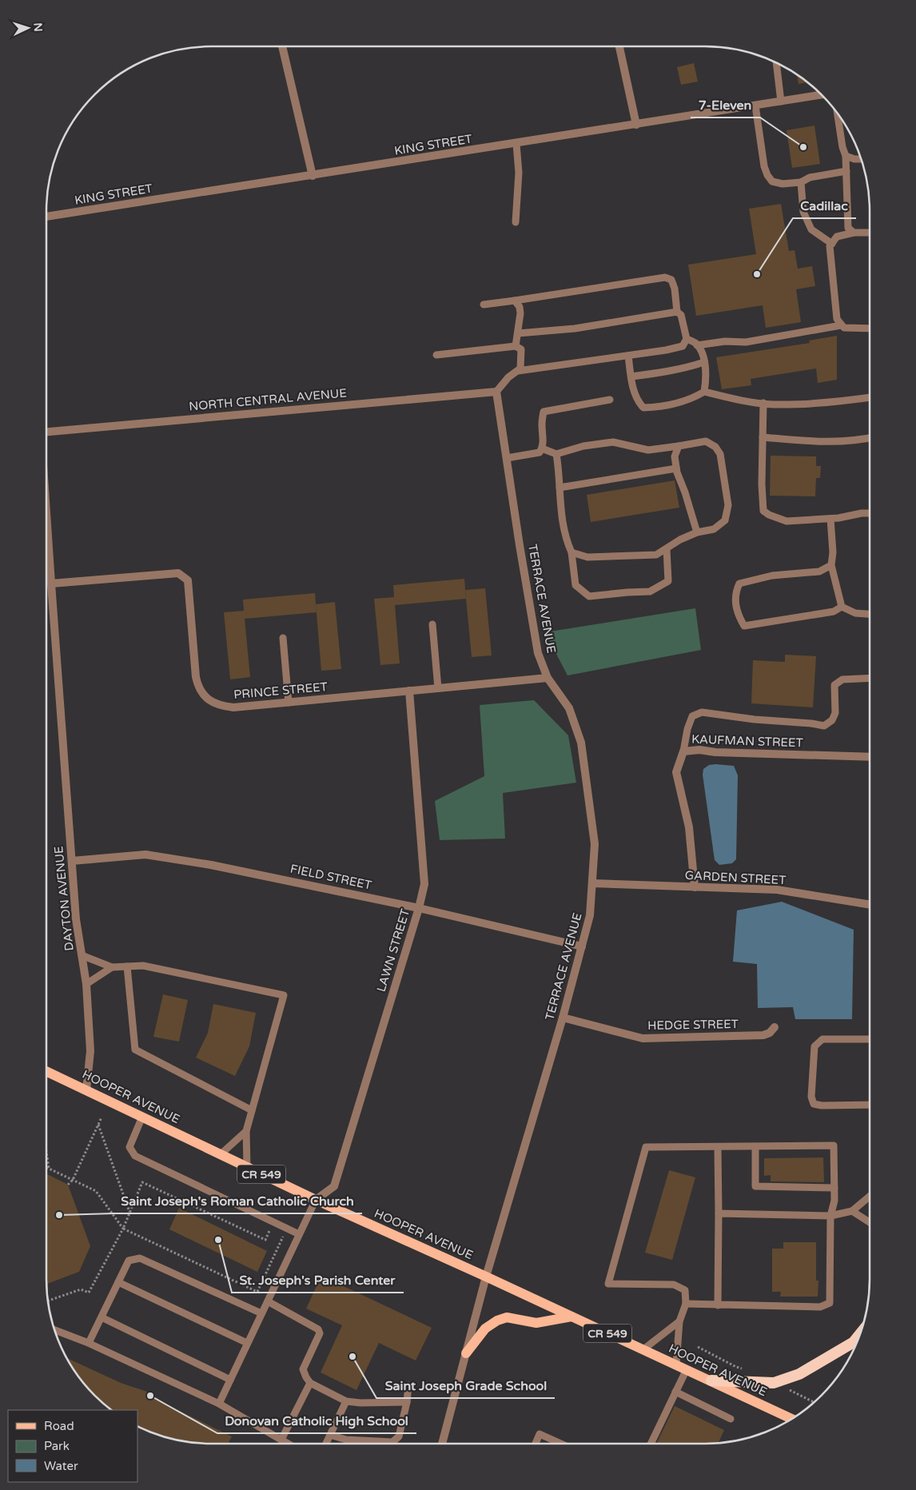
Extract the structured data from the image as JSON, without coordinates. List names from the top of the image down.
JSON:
{
  "streets": {
    "main road": ["HOOPER AVENUE", "CR 549"],
    "street": [
      "KING STREET",
      "NORTH CENTRAL AVENUE",
      "TERRACE AVENUE",
      "PRINCE STREET",
      "KAUFMAN STREET",
      "FIELD STREET",
      "GARDEN STREET",
      "DAYTON AVENUE",
      "LAWN STREET",
      "HEDGE STREET"
    ]
  },
  "crossings": [
    ["NORTH CENTRAL AVENUE", "TERRACE AVENUE"],
    ["TERRACE AVENUE", "PRINCE STREET"],
    ["TERRACE AVENUE", "FIELD STREET"],
    ["TERRACE AVENUE", "GARDEN STREET"],
    ["TERRACE AVENUE", "HEDGE STREET"],
    ["TERRACE AVENUE", "HOOPER AVENUE"],
    ["PRINCE STREET", "DAYTON AVENUE"],
    ["PRINCE STREET", "LAWN STREET"],
    ["KAUFMAN STREET", "GARDEN STREET"],
    ["FIELD STREET", "DAYTON AVENUE"],
    ["FIELD STREET", "LAWN STREET"],
    ["DAYTON AVENUE", "HOOPER AVENUE"],
    ["LAWN STREET", "HOOPER AVENUE"]
  ],
  "places": [
    "7-Eleven",
    "Cadillac",
    "Saint Joseph's Roman Catholic Church",
    "St. Joseph's Parish Center",
    "Saint Joseph Grade School",
    "Donovan Catholic High School"
  ],
  "legend": ["Road", "Park", "Water"],
  "north": "right"
}
